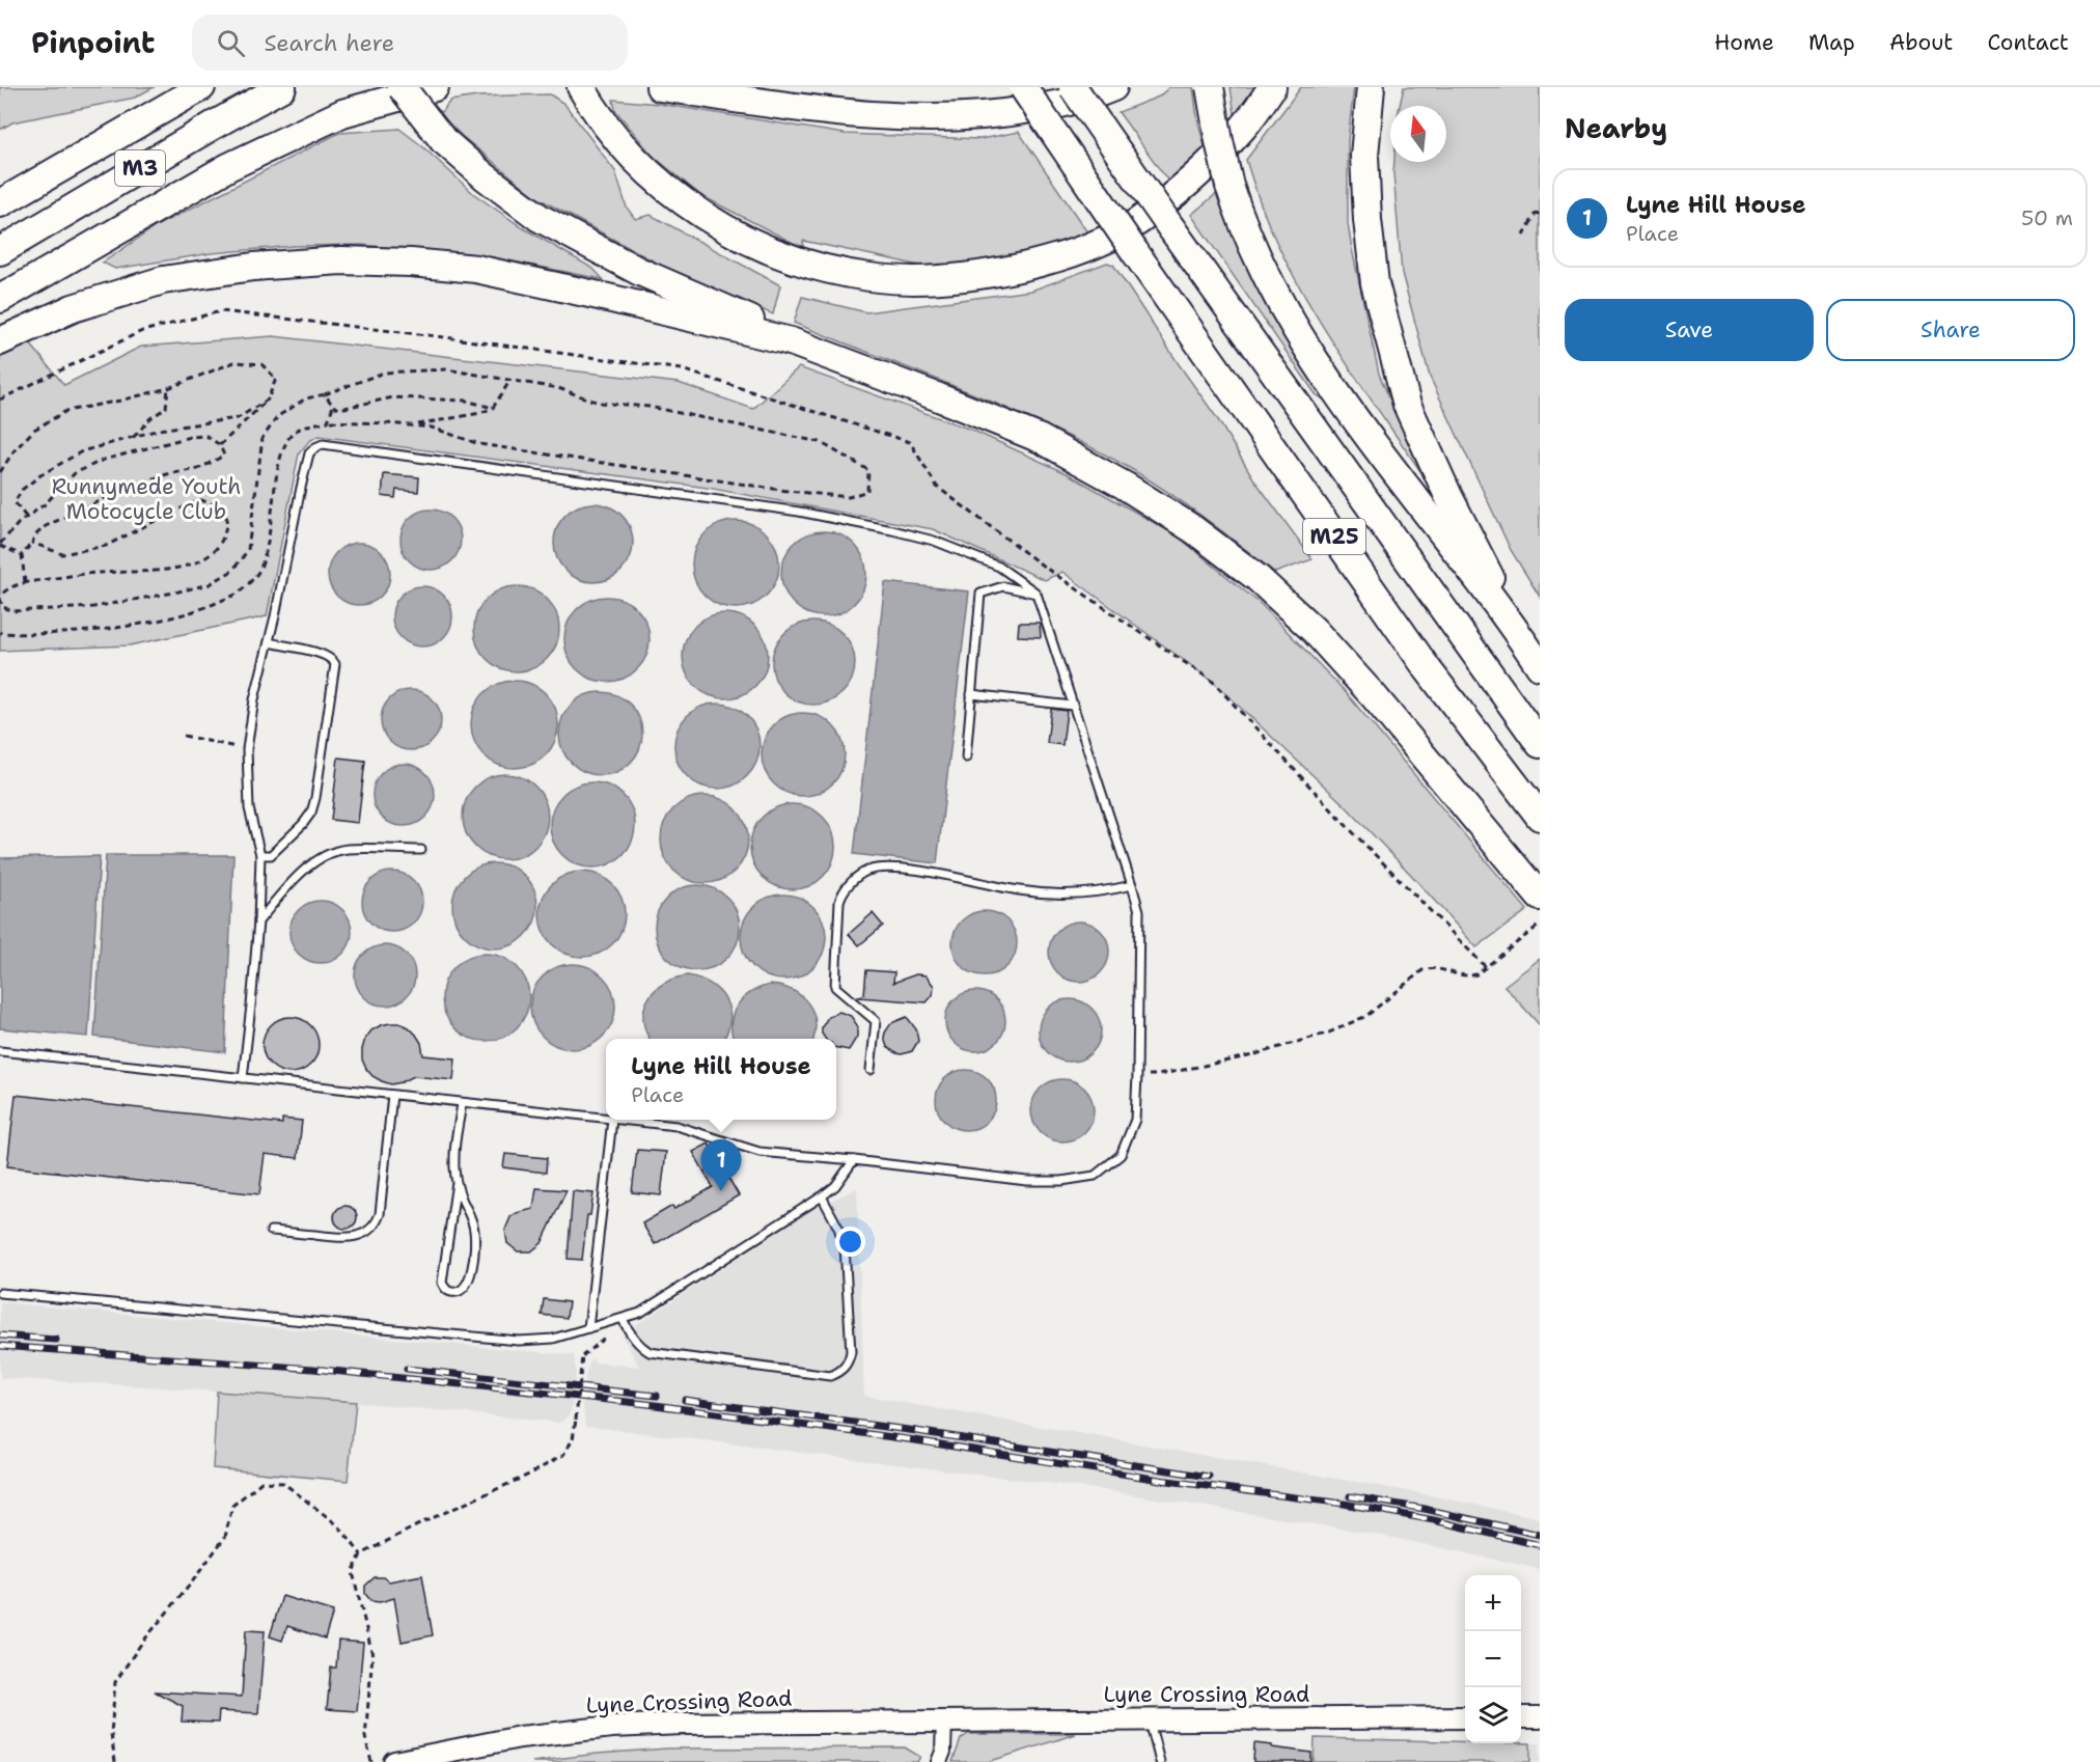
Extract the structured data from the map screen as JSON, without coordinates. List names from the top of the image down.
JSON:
{
  "streets": {
    "highway": ["M3", "M25"],
    "street": ["Lyne Crossing Road"]
  },
  "parks": ["Runnymede Youth Motocycle Club"],
  "north": "top",
  "page": {
    "header": "Pinpoint",
    "search": "Search here",
    "nav": [
      "Home",
      "Map",
      "About",
      "Contact"
    ],
    "heading": "Nearby",
    "list": [
      {
        "mark": "1",
        "name": "Lyne Hill House",
        "note": "Place",
        "value": "50 m"
      }
    ],
    "buttons": ["Save", "Share"],
    "popup": ["Lyne Hill House", "Place"],
    "pins": "1",
    "map_buttons": ["+", "−"]
  }
}
